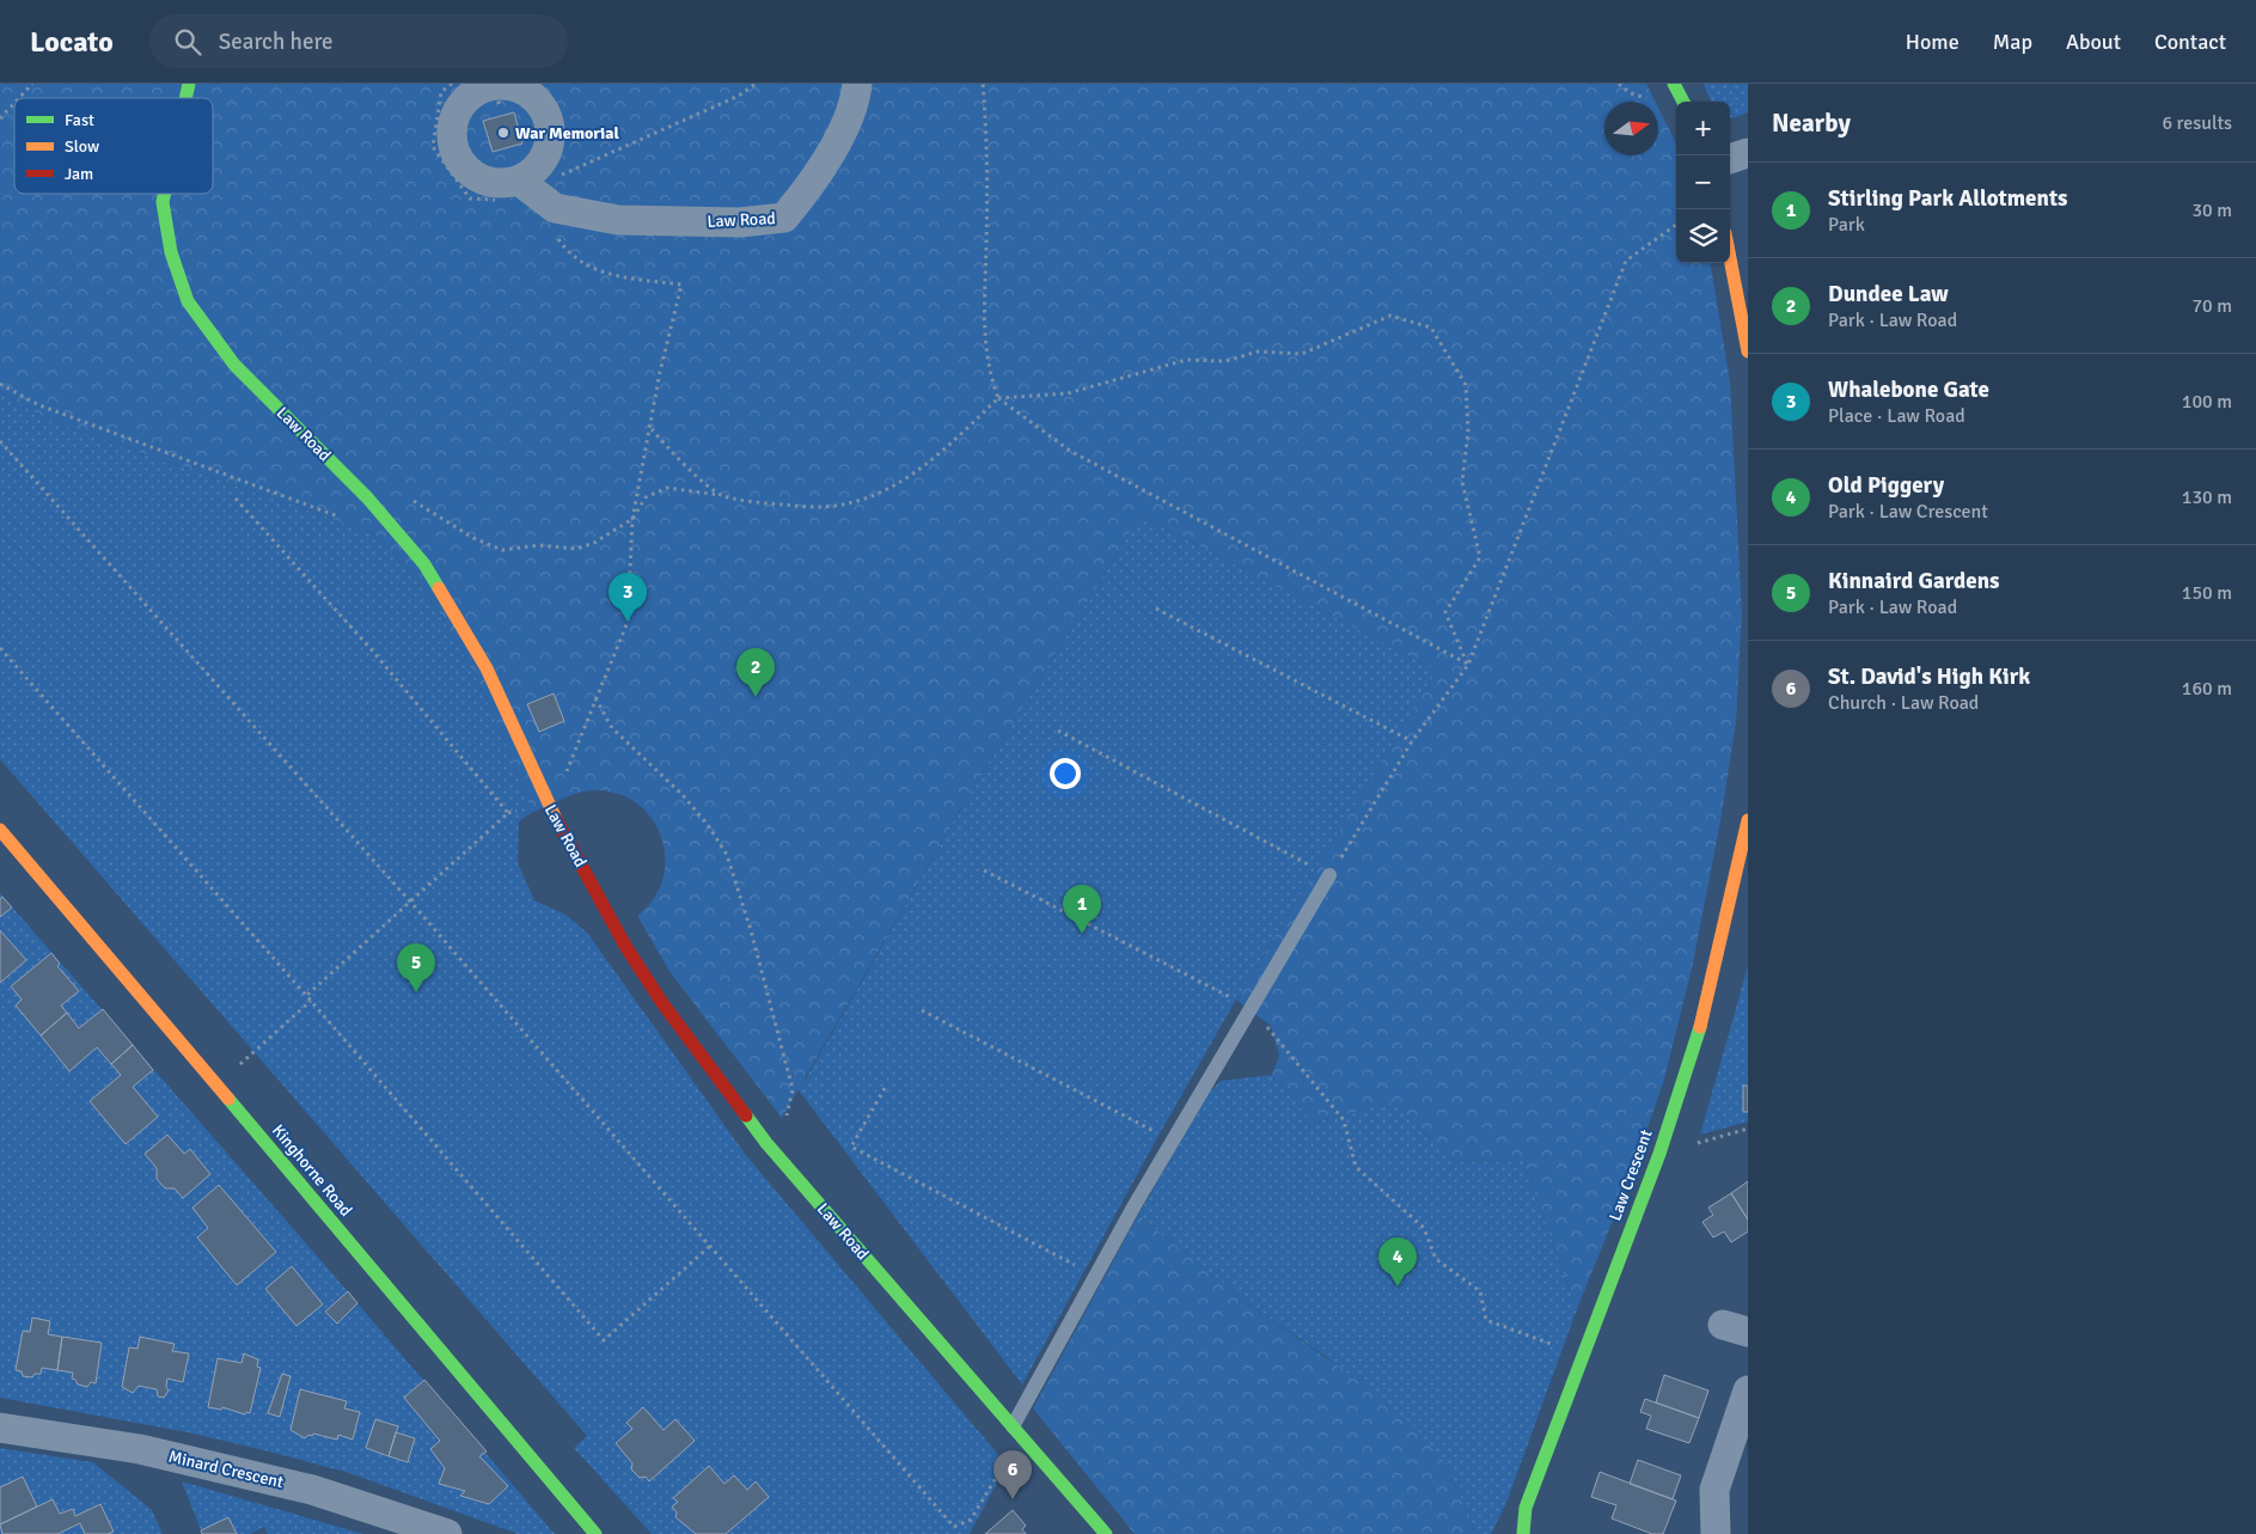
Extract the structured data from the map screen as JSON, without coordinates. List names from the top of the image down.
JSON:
{
  "streets": {
    "street": [
      "Law Road",
      "Kinghorne Road",
      "Law Crescent",
      "Minard Crescent"
    ]
  },
  "places": ["War Memorial"],
  "legend": ["Fast", "Slow", "Jam"],
  "north": "right",
  "page": {
    "header": "Locato",
    "search": "Search here",
    "nav": [
      "Home",
      "Map",
      "About",
      "Contact"
    ],
    "heading": ["Nearby", "6 results"],
    "map_buttons": ["+", "−"],
    "list": [
      {
        "mark": "1",
        "name": "Stirling Park Allotments",
        "note": "Park",
        "value": "30 m"
      },
      {
        "mark": "2",
        "name": "Dundee Law",
        "note": "Park · Law Road",
        "value": "70 m"
      },
      {
        "mark": "3",
        "name": "Whalebone Gate",
        "note": "Place · Law Road",
        "value": "100 m"
      },
      {
        "mark": "4",
        "name": "Old Piggery",
        "note": "Park · Law Crescent",
        "value": "130 m"
      },
      {
        "mark": "5",
        "name": "Kinnaird Gardens",
        "note": "Park · Law Road",
        "value": "150 m"
      },
      {
        "mark": "6",
        "name": "St. David's High Kirk",
        "note": "Church · Law Road",
        "value": "160 m"
      }
    ],
    "pins": [
      "3",
      "2",
      "1",
      "5",
      "4",
      "6"
    ]
  }
}
